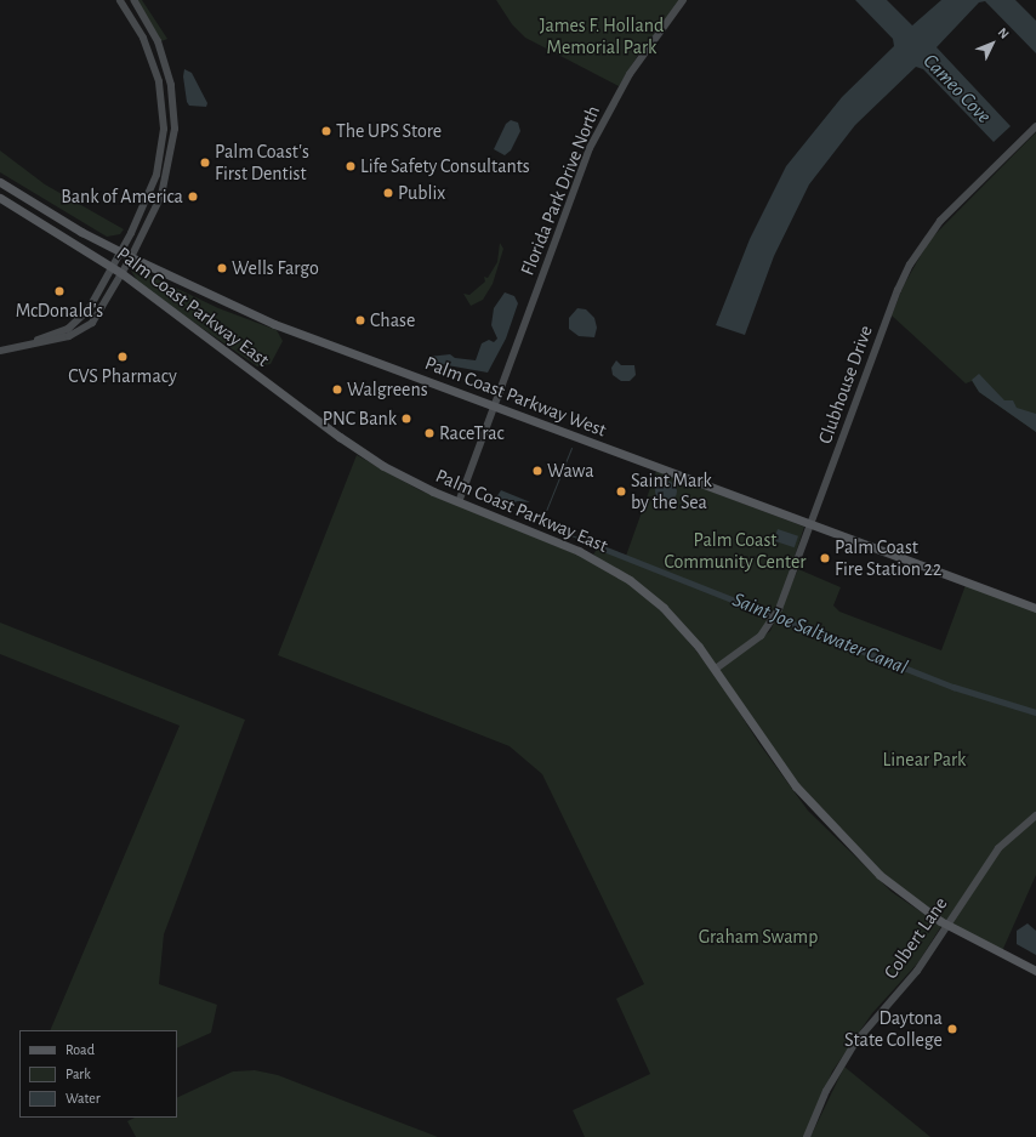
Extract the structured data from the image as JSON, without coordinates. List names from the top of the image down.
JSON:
{
  "streets": {
    "main road": ["Palm Coast Parkway East", "Palm Coast Parkway West"],
    "street": ["Florida Park Drive North", "Clubhouse Drive", "Colbert Lane"]
  },
  "crossings": [
    ["Florida Park Drive North", "Palm Coast Parkway East"],
    ["Florida Park Drive North", "Palm Coast Parkway West"],
    ["Palm Coast Parkway East", "Clubhouse Drive"],
    ["Palm Coast Parkway East", "Colbert Lane"],
    ["Clubhouse Drive", "Palm Coast Parkway West"]
  ],
  "water": ["Cameo Cove", "Saint Joe Saltwater Canal"],
  "parks": [
    "James F. Holland Memorial Park",
    "Palm Coast Community Center",
    "Linear Park",
    "Graham Swamp"
  ],
  "places": [
    "The UPS Store",
    "Palm Coast's First Dentist",
    "Life Safety Consultants",
    "Publix",
    "Bank of America",
    "Wells Fargo",
    "McDonald's",
    "Chase",
    "CVS Pharmacy",
    "Walgreens",
    "PNC Bank",
    "RaceTrac",
    "Wawa",
    "Saint Mark by the Sea",
    "Palm Coast Fire Station 22",
    "Daytona State College"
  ],
  "legend": ["Road", "Park", "Water"],
  "north": "top right"
}
